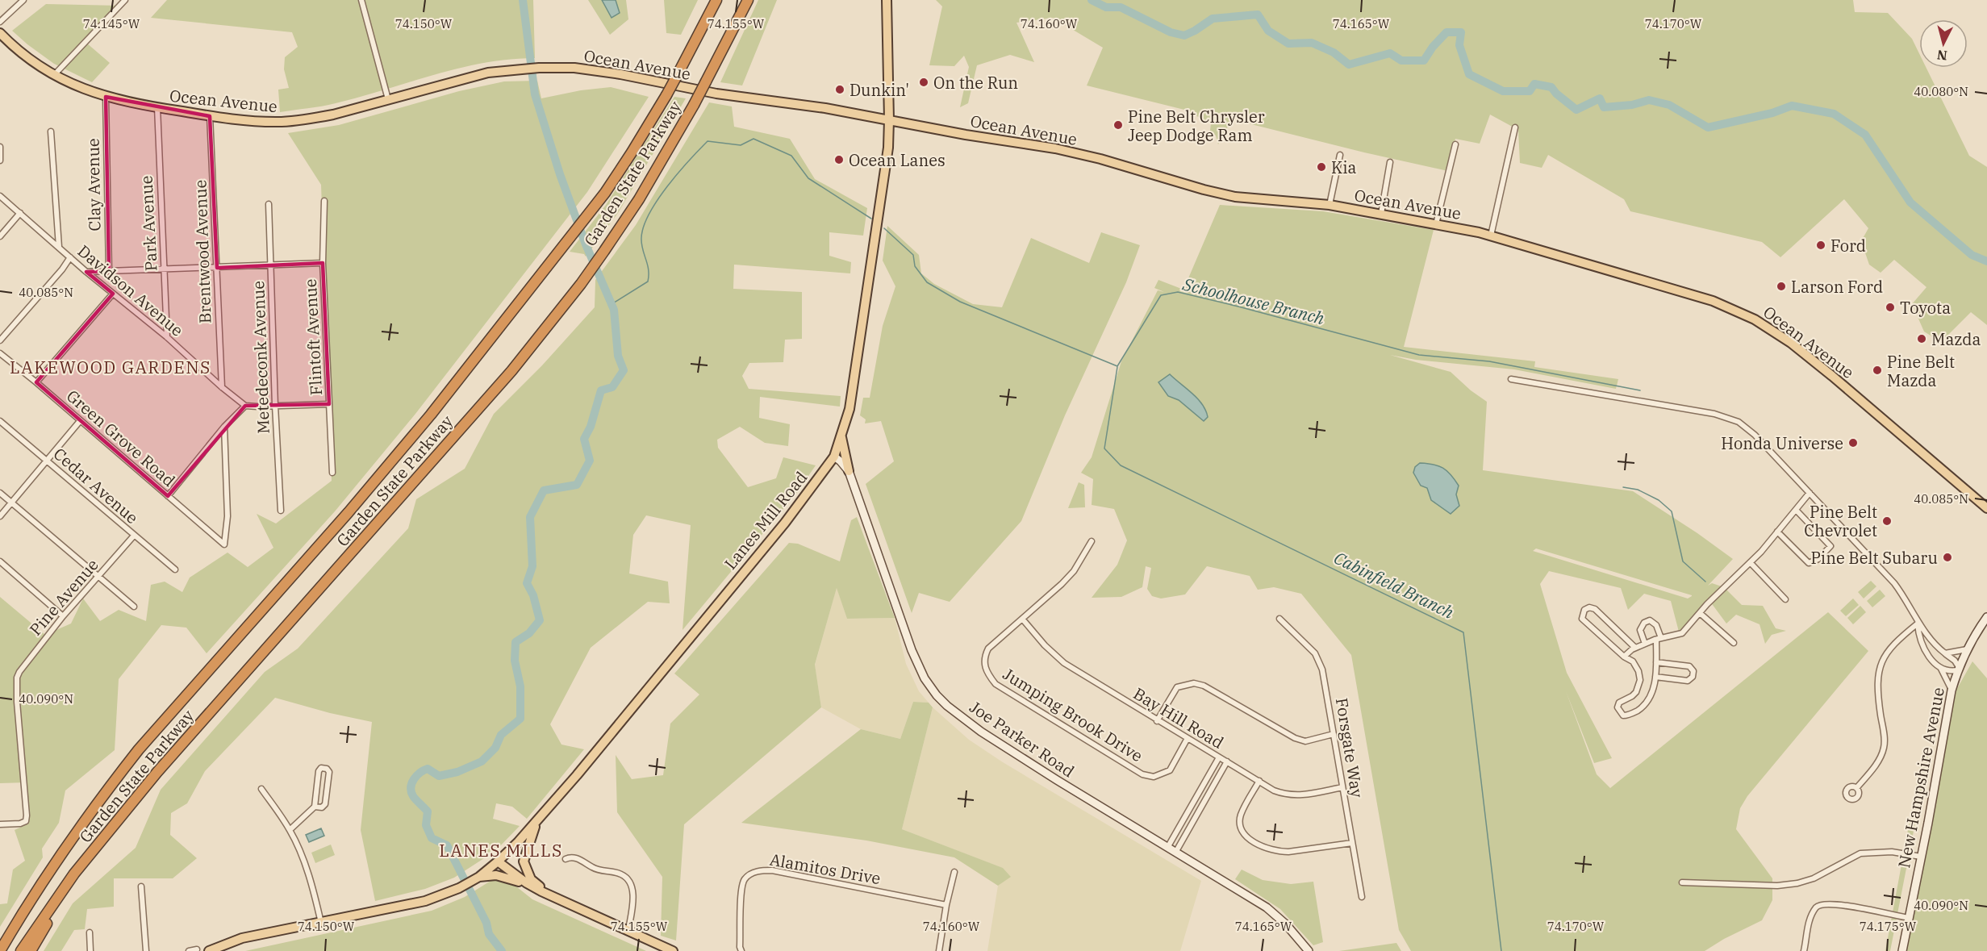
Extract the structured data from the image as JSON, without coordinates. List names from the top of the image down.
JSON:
{
  "streets": {
    "highway": ["Garden State Parkway"],
    "main road": ["Ocean Avenue", "Lanes Mill Road"],
    "street": [
      "Clay Avenue",
      "Park Avenue",
      "Brentwood Avenue",
      "Davidson Avenue",
      "Flintoft Avenue",
      "Metedeconk Avenue",
      "Green Grove Road",
      "Cedar Avenue",
      "Pine Avenue",
      "Jumping Brook Drive",
      "Bay Hill Road",
      "Joe Parker Road",
      "Forsgate Way",
      "New Hampshire Avenue",
      "Alamitos Drive"
    ]
  },
  "crossings": [
    ["Ocean Avenue", "Clay Avenue"],
    ["Ocean Avenue", "Park Avenue"],
    ["Ocean Avenue", "Brentwood Avenue"],
    ["Ocean Avenue", "Lanes Mill Road"],
    ["Park Avenue", "Davidson Avenue"],
    ["Brentwood Avenue", "Davidson Avenue"],
    ["Cedar Avenue", "Pine Avenue"],
    ["Lanes Mill Road", "Joe Parker Road"],
    ["Jumping Brook Drive", "Bay Hill Road"],
    ["Bay Hill Road", "Forsgate Way"]
  ],
  "districts": ["LAKEWOOD GARDENS", "LANES MILLS"],
  "water": ["Schoolhouse Branch", "Cabinfield Branch"],
  "places": [
    "On the Run",
    "Dunkin'",
    "Pine Belt Chrysler Jeep Dodge Ram",
    "Ocean Lanes",
    "Kia",
    "Ford",
    "Larson Ford",
    "Toyota",
    "Mazda",
    "Pine Belt Mazda",
    "Honda Universe",
    "Pine Belt Chevrolet",
    "Pine Belt Subaru"
  ],
  "north": "bottom",
  "coordinates": [
    "74.145°W",
    "74.150°W",
    "74.155°W",
    "74.160°W",
    "74.165°W",
    "74.170°W",
    "40.080°N",
    "40.085°N",
    "40.090°N",
    "74.175°W"
  ]
}
